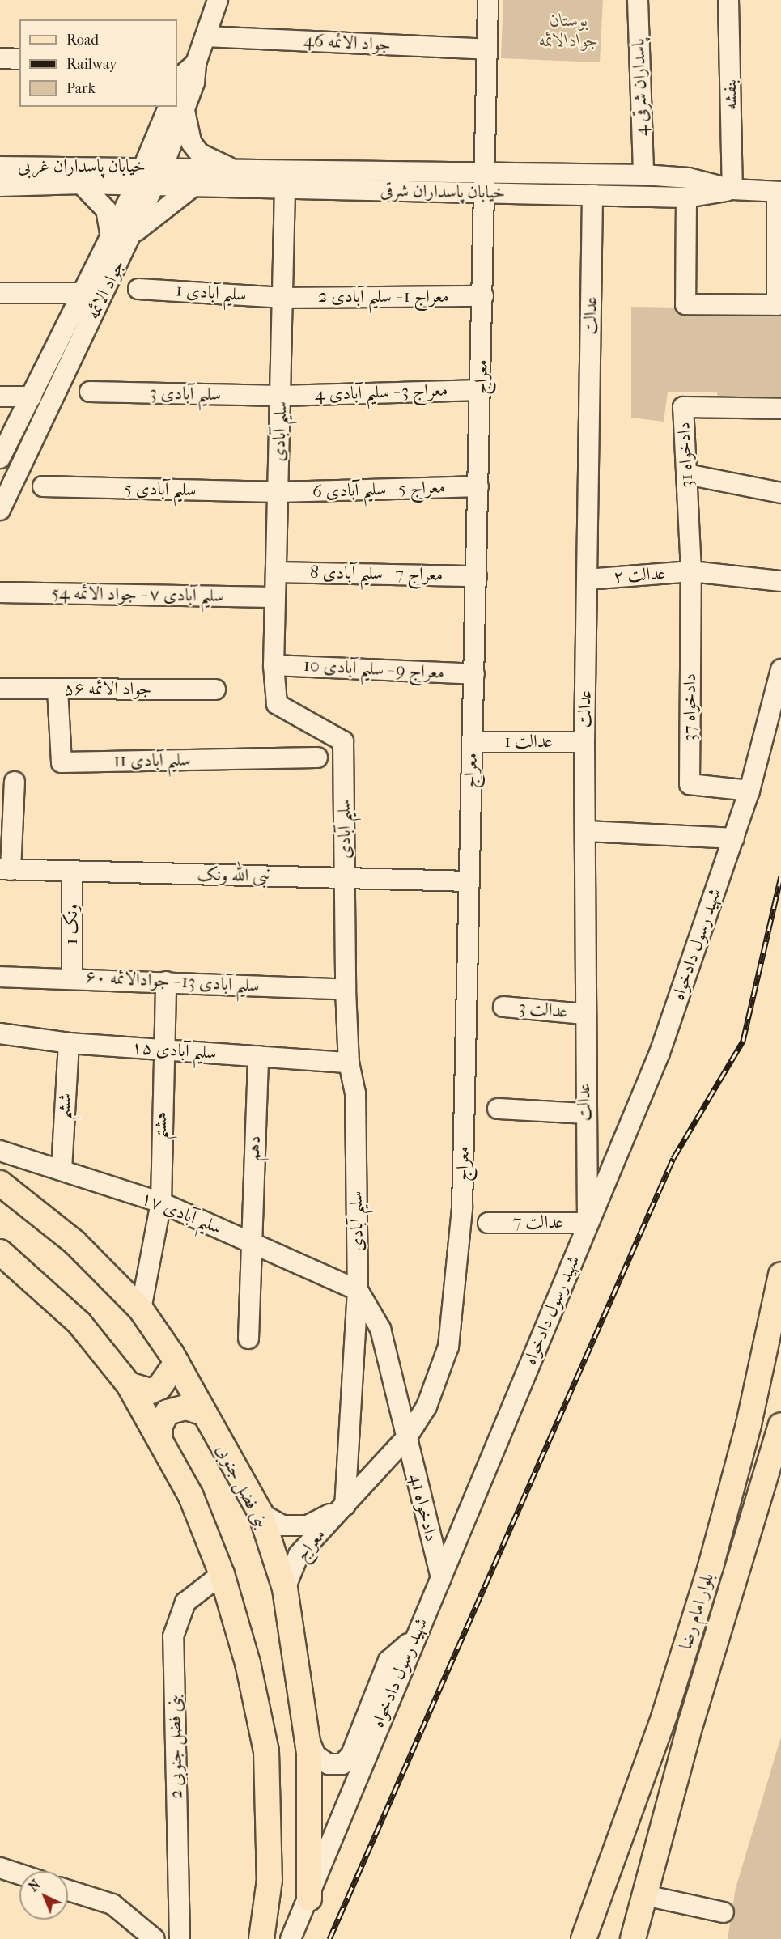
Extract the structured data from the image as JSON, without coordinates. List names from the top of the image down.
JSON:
{
  "streets": {
    "main road": ["بنی فضل جنوبی", "بلوار امام رضا"],
    "street": [
      "جواد الائمه 46",
      "پاسداران شرقی 4",
      "بنفشه",
      "خیابان پاسداران غربی",
      "خیابان پاسداران شرقی",
      "جواد الائمه",
      "سلیم آبادی 1",
      "معراج 1 - سلیم آبادی 2",
      "عدالت",
      "معراج",
      "معراج 3 - سلیم آبادی 4",
      "سلیم آبادی 3",
      "سلیم آبادی",
      "دادخواه 31",
      "سلیم آبادی 5",
      "معراج 5 - سلیم آبادی 6",
      "معراج 7 - سلیم آبادی 8",
      "عدالت ۲",
      "سلیم آبادی ۷ - جواد الائمه 54",
      "معراج 9 - سلیم آبادی 10",
      "جواد الائمه ۵۶",
      "دادخواه 37",
      "عدالت 1",
      "سلیم آبادی 11",
      "نبی الله ونک",
      "ونک 1",
      "شهید رسول دادخواه",
      "سلیم آبادی 13 - جوادالائمه ۶۰",
      "عدالت 3",
      "سلیم آبادی ۱۵",
      "ششم",
      "هشتم",
      "دهم",
      "سلیم آبادی ۱۷",
      "عدالت 7",
      "دادخواه 41",
      "بنی فضل جنوبی 2"
    ]
  },
  "crossings": [
    ["جواد الائمه 46", "جواد الائمه"],
    ["جواد الائمه 46", "معراج"],
    ["پاسداران شرقی 4", "خیابان پاسداران شرقی"],
    ["بنفشه", "خیابان پاسداران شرقی"],
    ["خیابان پاسداران غربی", "خیابان پاسداران شرقی"],
    ["خیابان پاسداران غربی", "جواد الائمه"],
    ["خیابان پاسداران شرقی", "جواد الائمه"],
    ["خیابان پاسداران شرقی", "عدالت"],
    ["خیابان پاسداران شرقی", "معراج"],
    ["خیابان پاسداران شرقی", "سلیم آبادی"],
    ["سلیم آبادی 1", "معراج 1 - سلیم آبادی 2"],
    ["سلیم آبادی 1", "سلیم آبادی"],
    ["معراج 1 - سلیم آبادی 2", "معراج"],
    ["معراج 1 - سلیم آبادی 2", "سلیم آبادی"],
    ["عدالت", "عدالت ۲"],
    ["عدالت", "عدالت 1"],
    ["عدالت", "شهید رسول دادخواه"],
    ["عدالت", "عدالت 3"],
    ["عدالت", "عدالت 7"],
    ["معراج", "معراج 3 - سلیم آبادی 4"],
    ["معراج", "سلیم آبادی"],
    ["معراج", "معراج 5 - سلیم آبادی 6"],
    ["معراج", "معراج 7 - سلیم آبادی 8"],
    ["معراج", "معراج 9 - سلیم آبادی 10"],
    ["معراج", "عدالت 1"],
    ["معراج", "نبی الله ونک"],
    ["معراج", "بنی فضل جنوبی"],
    ["معراج", "دادخواه 41"],
    ["معراج 3 - سلیم آبادی 4", "سلیم آبادی 3"],
    ["معراج 3 - سلیم آبادی 4", "سلیم آبادی"],
    ["سلیم آبادی 3", "سلیم آبادی"],
    ["سلیم آبادی", "سلیم آبادی 5"],
    ["سلیم آبادی", "معراج 5 - سلیم آبادی 6"],
    ["سلیم آبادی", "معراج 7 - سلیم آبادی 8"],
    ["سلیم آبادی", "سلیم آبادی ۷ - جواد الائمه 54"],
    ["سلیم آبادی", "معراج 9 - سلیم آبادی 10"],
    ["سلیم آبادی", "نبی الله ونک"],
    ["سلیم آبادی", "سلیم آبادی 13 - جوادالائمه ۶۰"],
    ["سلیم آبادی", "سلیم آبادی ۱۵"],
    ["سلیم آبادی", "سلیم آبادی ۱۷"],
    ["سلیم آبادی", "دادخواه 41"],
    ["دادخواه 31", "عدالت ۲"],
    ["دادخواه 31", "دادخواه 37"],
    ["سلیم آبادی 5", "معراج 5 - سلیم آبادی 6"],
    ["عدالت ۲", "دادخواه 37"],
    ["جواد الائمه ۵۶", "سلیم آبادی 11"],
    ["دادخواه 37", "شهید رسول دادخواه"],
    ["نبی الله ونک", "ونک 1"],
    ["ونک 1", "سلیم آبادی 13 - جوادالائمه ۶۰"],
    ["شهید رسول دادخواه", "عدالت 7"],
    ["شهید رسول دادخواه", "بنی فضل جنوبی"],
    ["شهید رسول دادخواه", "دادخواه 41"],
    ["سلیم آبادی 13 - جوادالائمه ۶۰", "هشتم"],
    ["سلیم آبادی ۱۵", "ششم"],
    ["سلیم آبادی ۱۵", "هشتم"],
    ["سلیم آبادی ۱۵", "دهم"],
    ["ششم", "سلیم آبادی ۱۷"],
    ["هشتم", "سلیم آبادی ۱۷"],
    ["هشتم", "بنی فضل جنوبی"],
    ["دهم", "سلیم آبادی ۱۷"],
    ["سلیم آبادی ۱۷", "دادخواه 41"]
  ],
  "parks": ["بوستان جوادالائمه"],
  "legend": ["Road", "Railway", "Park"],
  "north": "top left"
}
